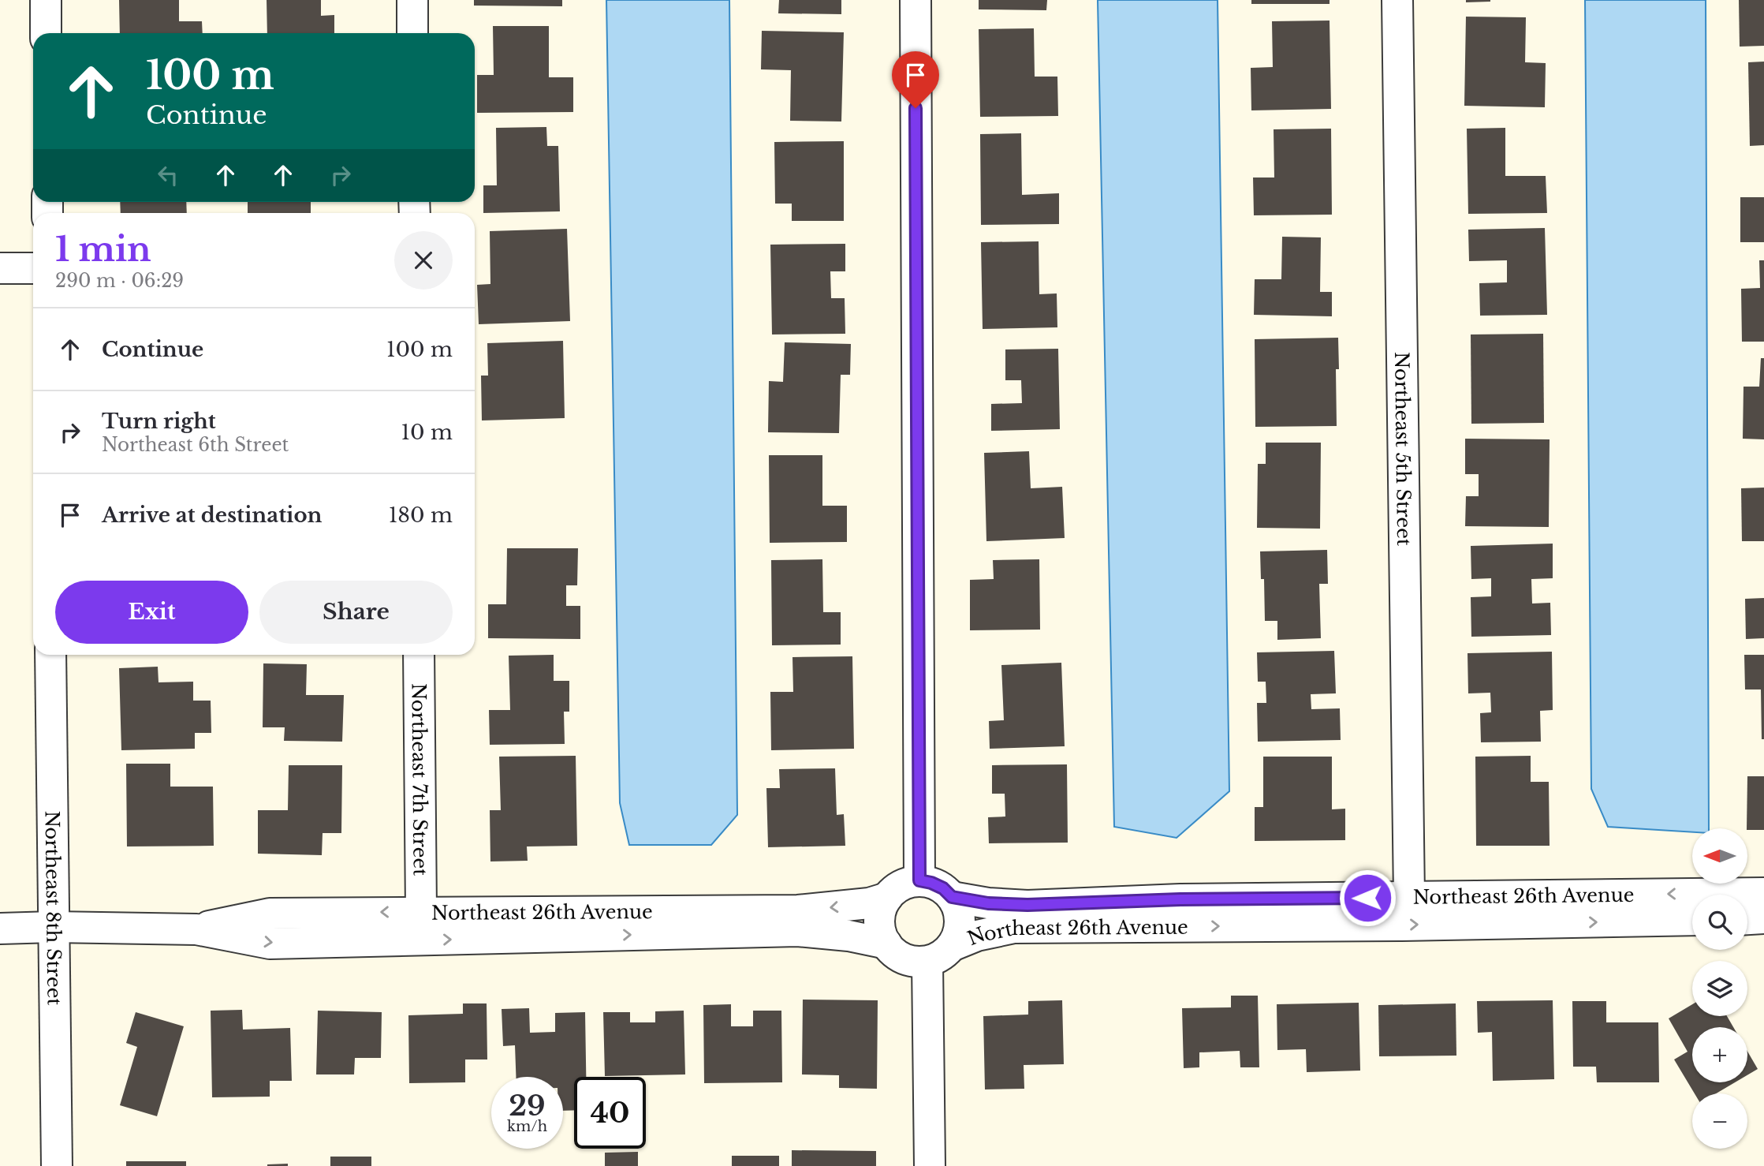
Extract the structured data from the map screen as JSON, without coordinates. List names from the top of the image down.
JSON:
{
  "streets": {
    "street": [
      "Northeast 5th Street",
      "Northeast 7th Street",
      "Northeast 26th Avenue",
      "Northeast 8th Street"
    ]
  },
  "crossings": [
    ["Northeast 5th Street", "Northeast 26th Avenue"],
    ["Northeast 7th Street", "Northeast 26th Avenue"],
    ["Northeast 26th Avenue", "Northeast 8th Street"]
  ],
  "north": "left",
  "page": {
    "turn": ["100 m", "Continue"],
    "heading": ["1 min", "290 m · 06:29"],
    "list": [
      {
        "name": "Continue",
        "value": "100 m"
      },
      {
        "name": "Turn right",
        "note": "Northeast 6th Street",
        "value": "10 m"
      },
      {
        "name": "Arrive at destination",
        "value": "180 m"
      }
    ],
    "buttons": ["Exit", "Share"],
    "map_buttons": ["+", "−"],
    "speed": "29 km/h",
    "limit": "40"
  }
}
